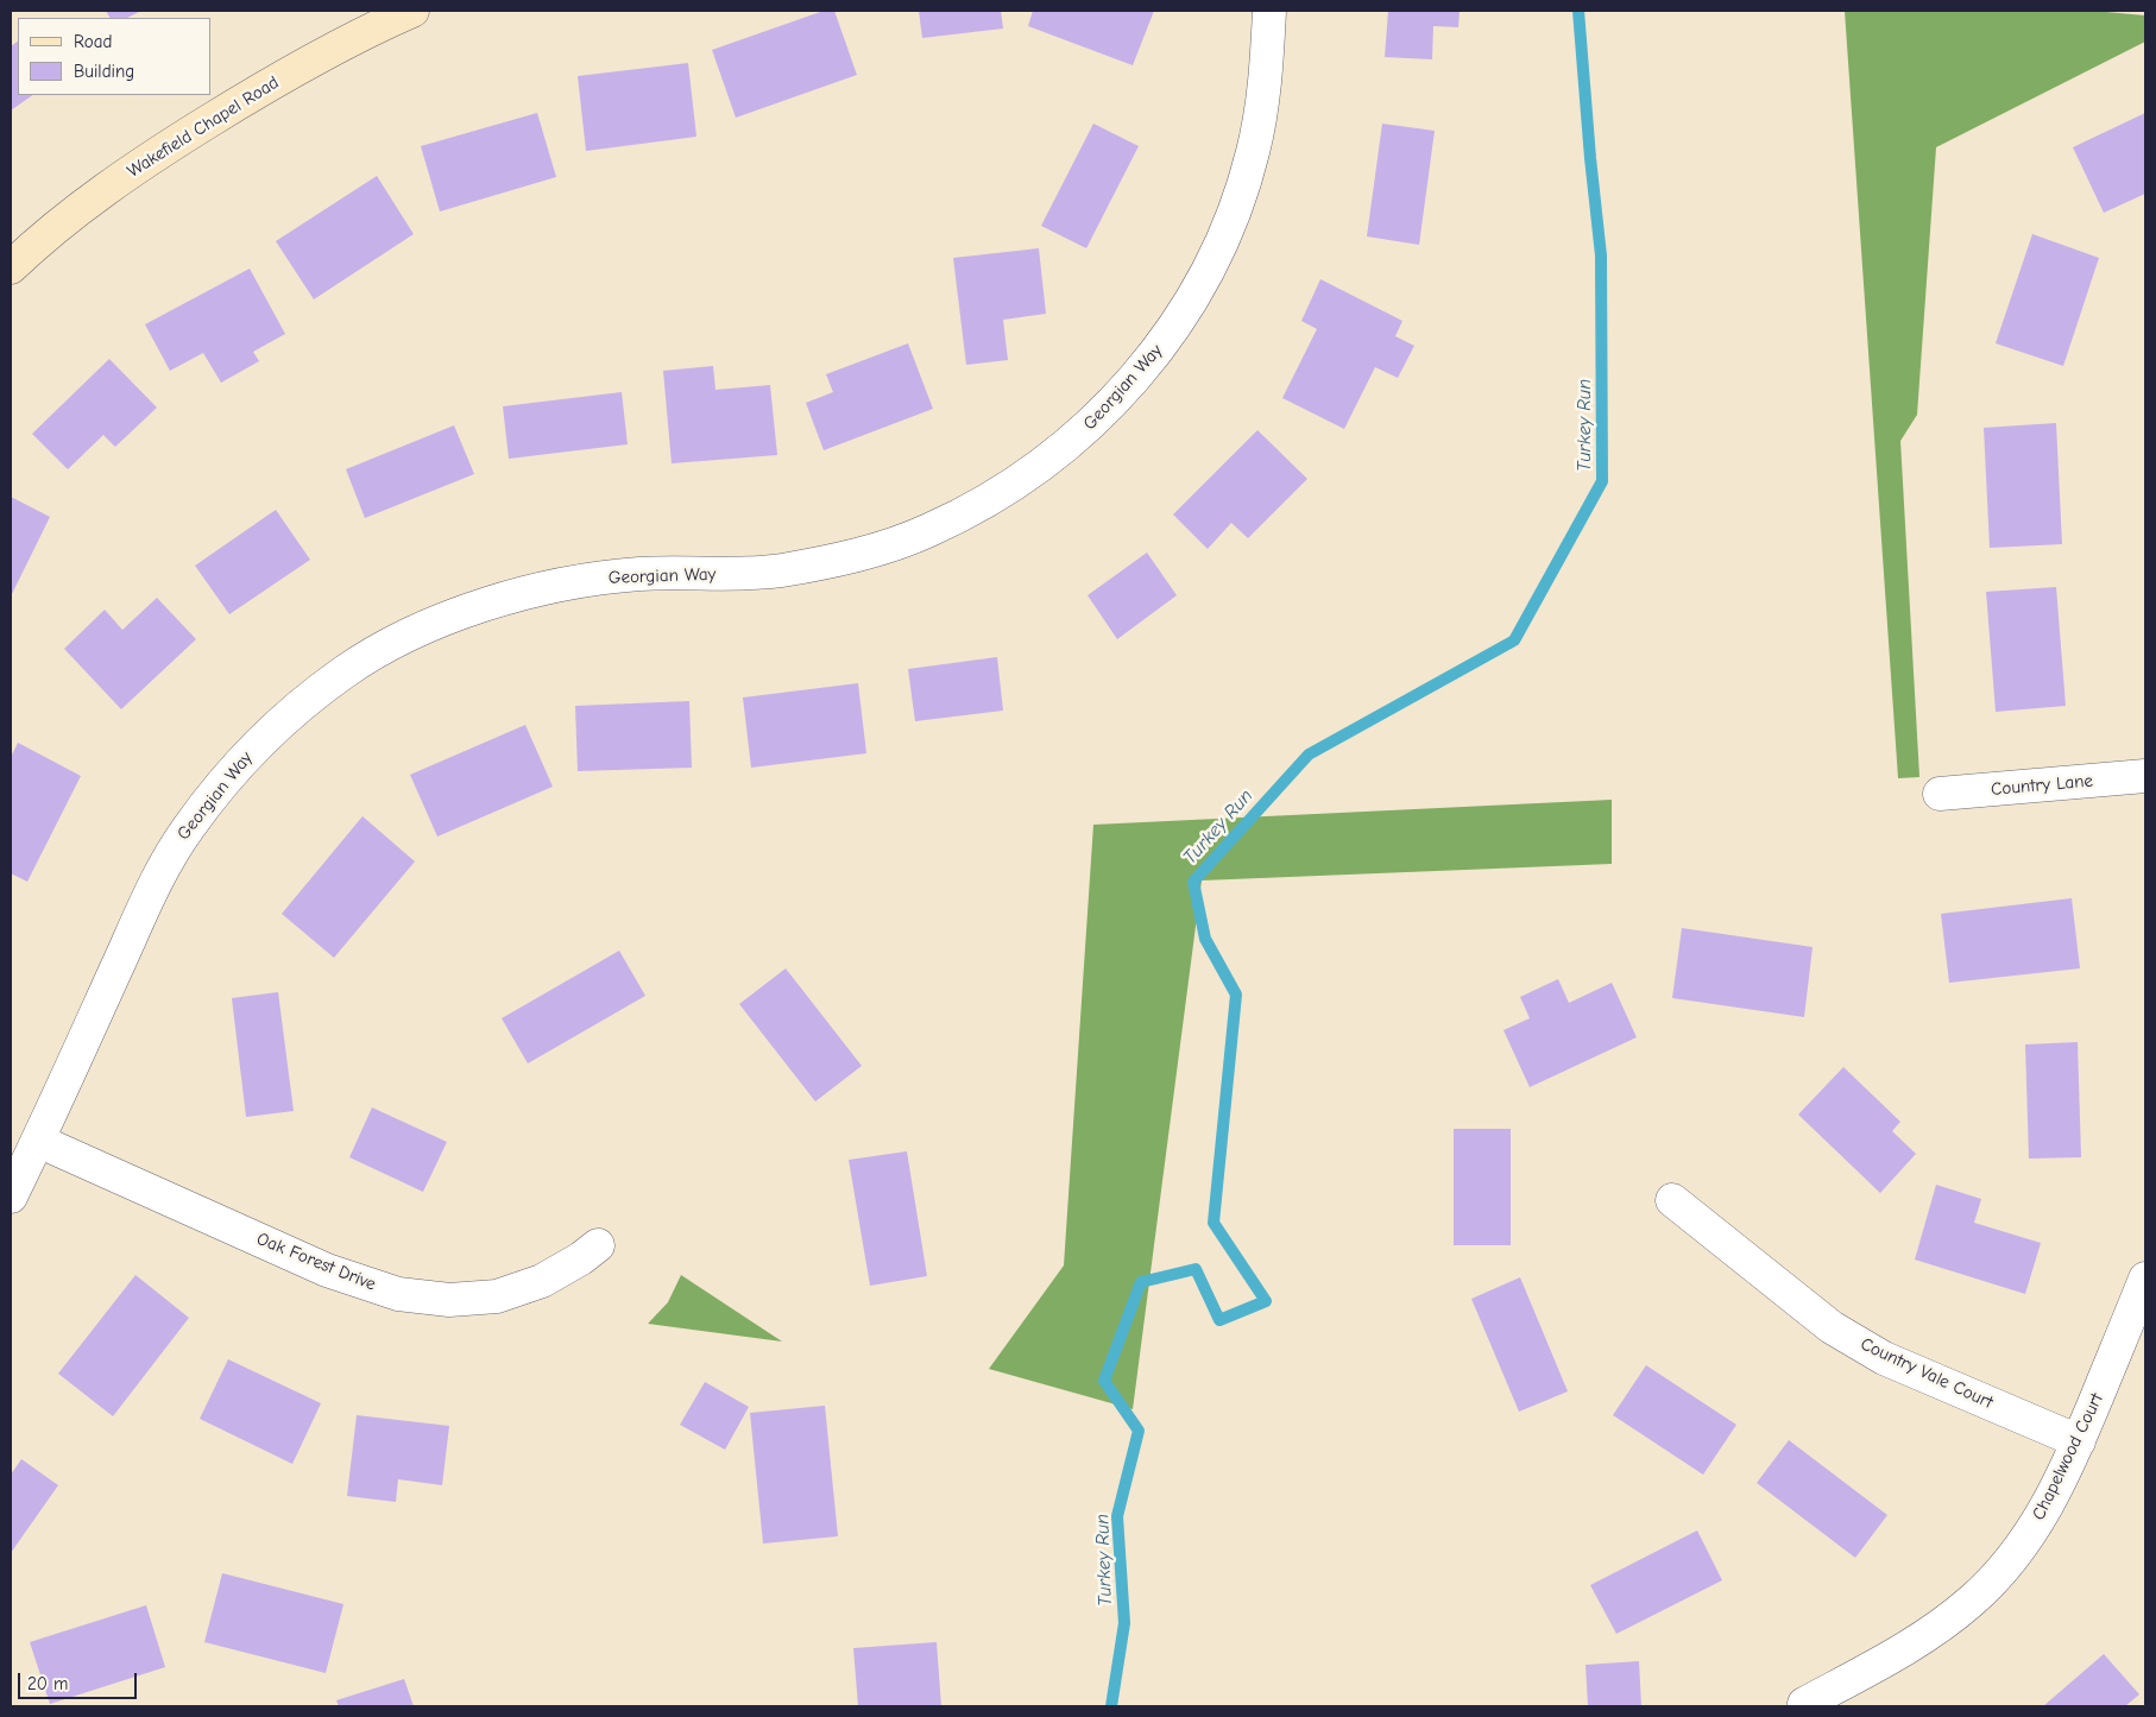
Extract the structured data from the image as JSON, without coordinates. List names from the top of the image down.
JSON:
{
  "streets": {
    "main road": ["Wakefield Chapel Road"],
    "street": [
      "Georgian Way",
      "Country Lane",
      "Oak Forest Drive",
      "Country Vale Court",
      "Chapelwood Court"
    ]
  },
  "crossings": [
    ["Georgian Way", "Oak Forest Drive"],
    ["Country Vale Court", "Chapelwood Court"]
  ],
  "water": ["Turkey Run"],
  "legend": ["Road", "Building"],
  "scale_bar": "20 m"
}
